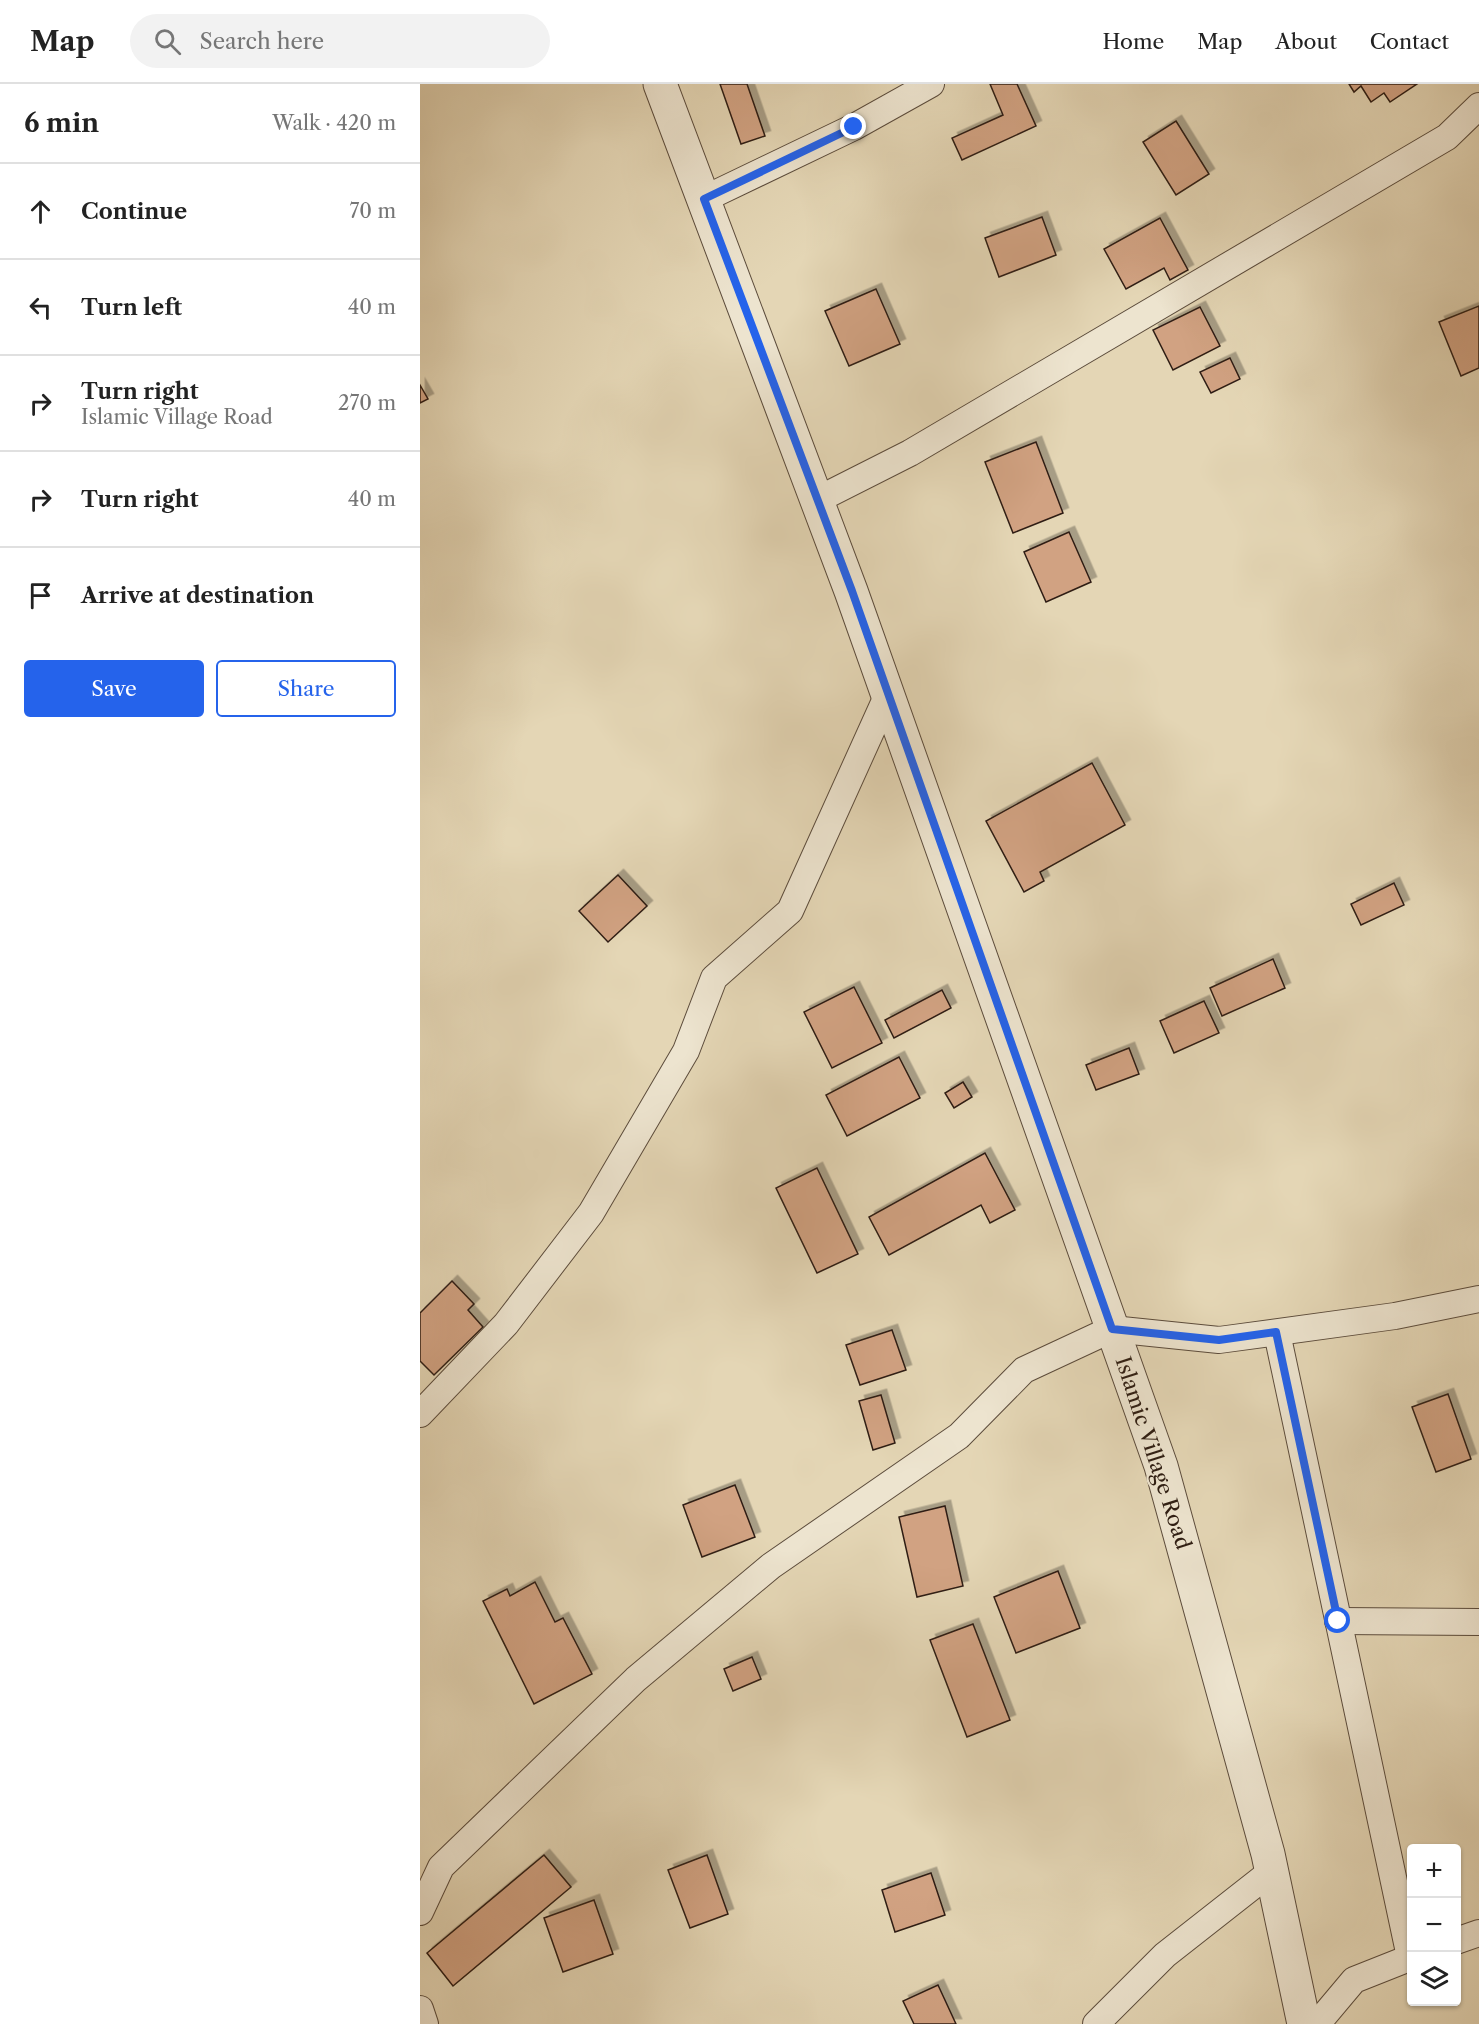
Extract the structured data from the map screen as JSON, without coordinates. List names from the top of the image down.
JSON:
{
  "streets": {
    "street": ["Islamic Village Road"]
  },
  "page": {
    "header": "Map",
    "search": "Search here",
    "nav": [
      "Home",
      "Map",
      "About",
      "Contact"
    ],
    "heading": ["6 min", "Walk · 420 m"],
    "list": [
      ["Continue", "70 m"],
      ["Turn left", "40 m"],
      ["Turn right", "Islamic Village Road", "270 m"],
      ["Turn right", "40 m"],
      "Arrive at destination"
    ],
    "buttons": ["Save", "Share"],
    "map_buttons": ["+", "−"]
  }
}
